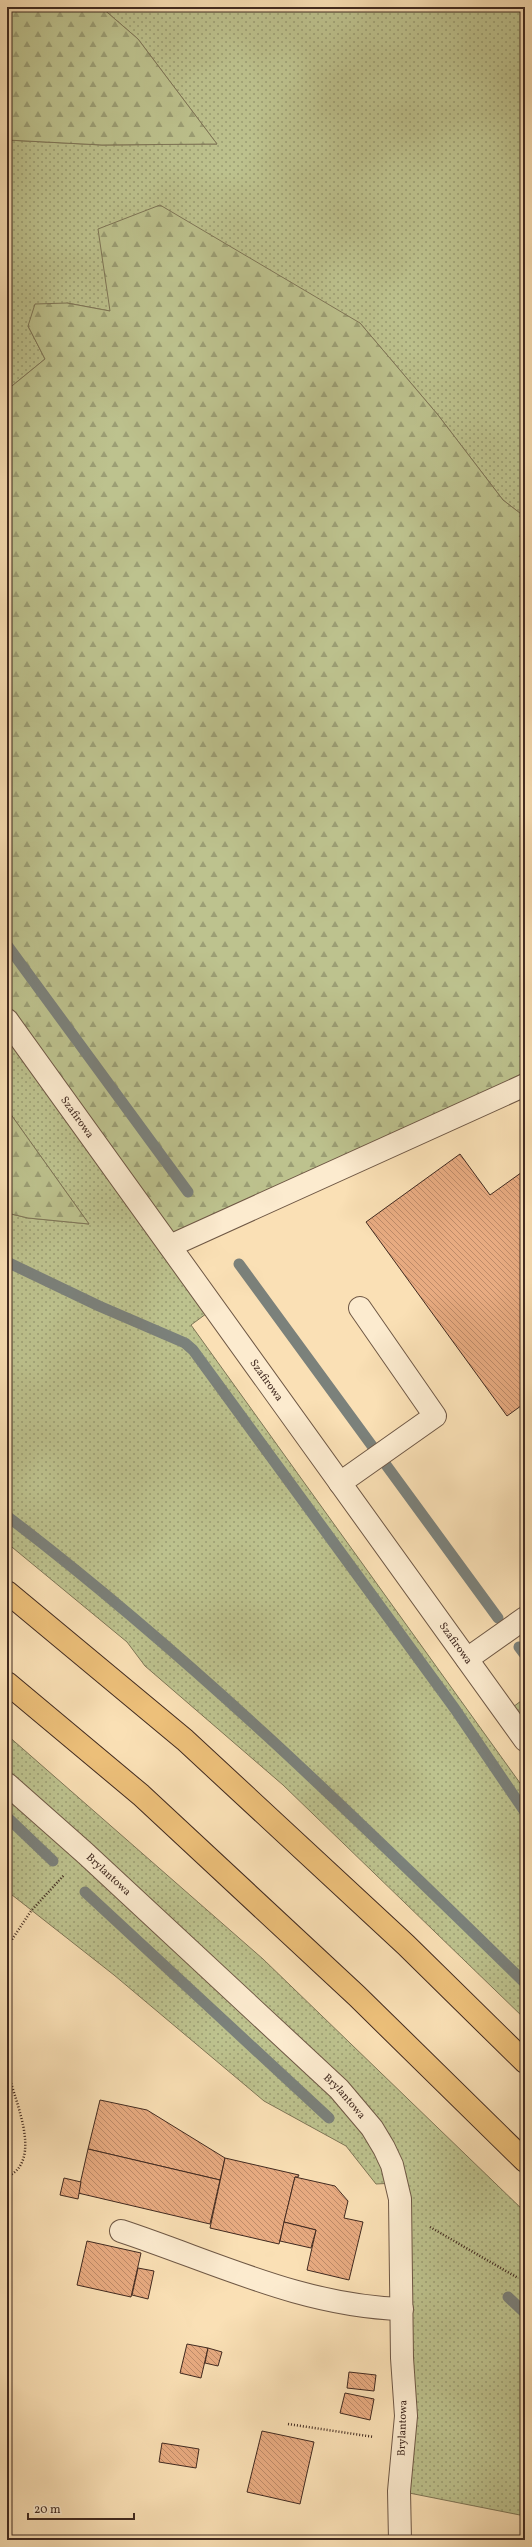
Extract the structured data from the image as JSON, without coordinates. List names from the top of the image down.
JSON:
{
  "streets": {
    "street": ["Szafirowa", "Brylantowa"]
  },
  "scale_bar": "20 m"
}
